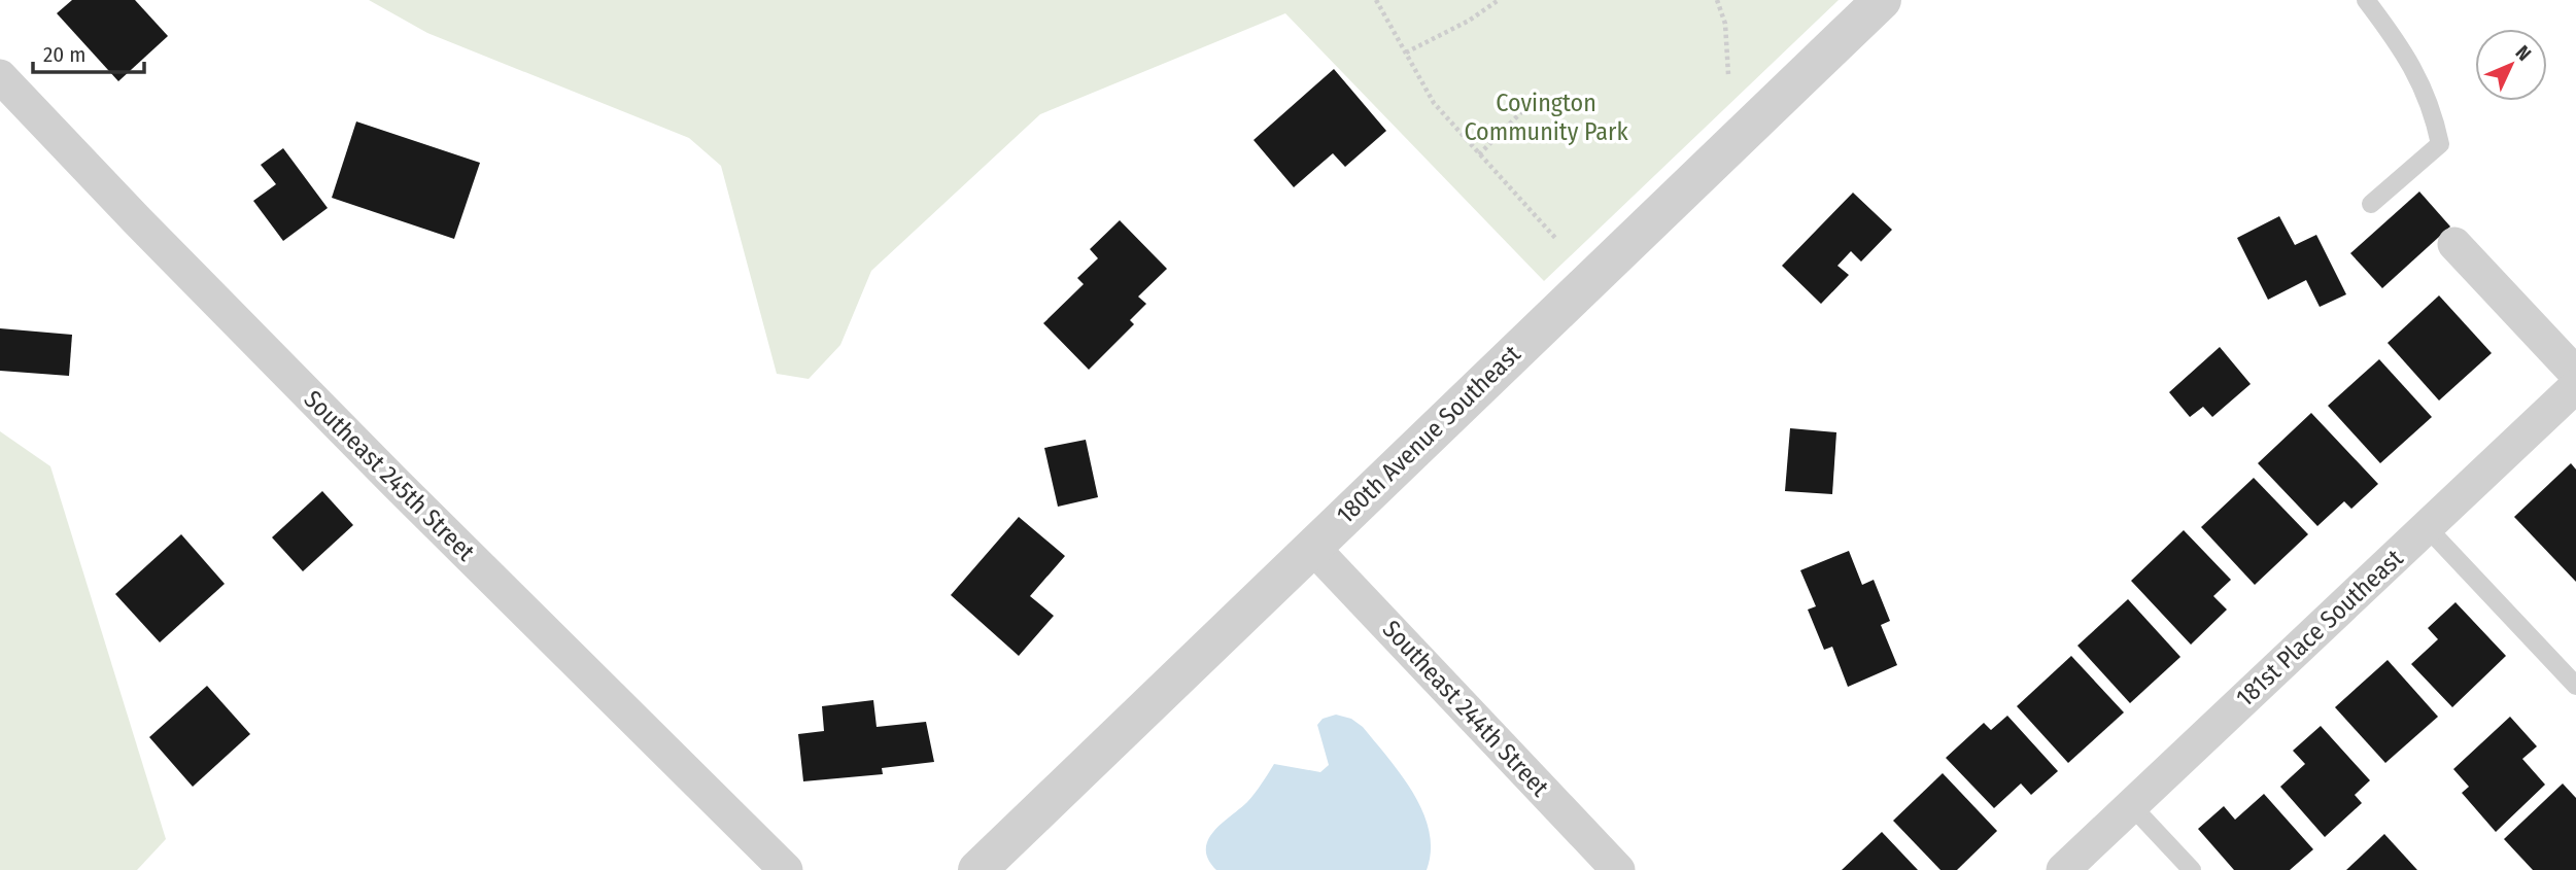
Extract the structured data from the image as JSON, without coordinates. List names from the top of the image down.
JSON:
{
  "streets": {
    "street": [
      "180th Avenue Southeast",
      "Southeast 245th Street",
      "181st Place Southeast",
      "Southeast 244th Street"
    ]
  },
  "crossings": [
    ["180th Avenue Southeast", "Southeast 244th Street"]
  ],
  "parks": ["Covington Community Park"],
  "scale_bar": "20 m",
  "north": "top right"
}
